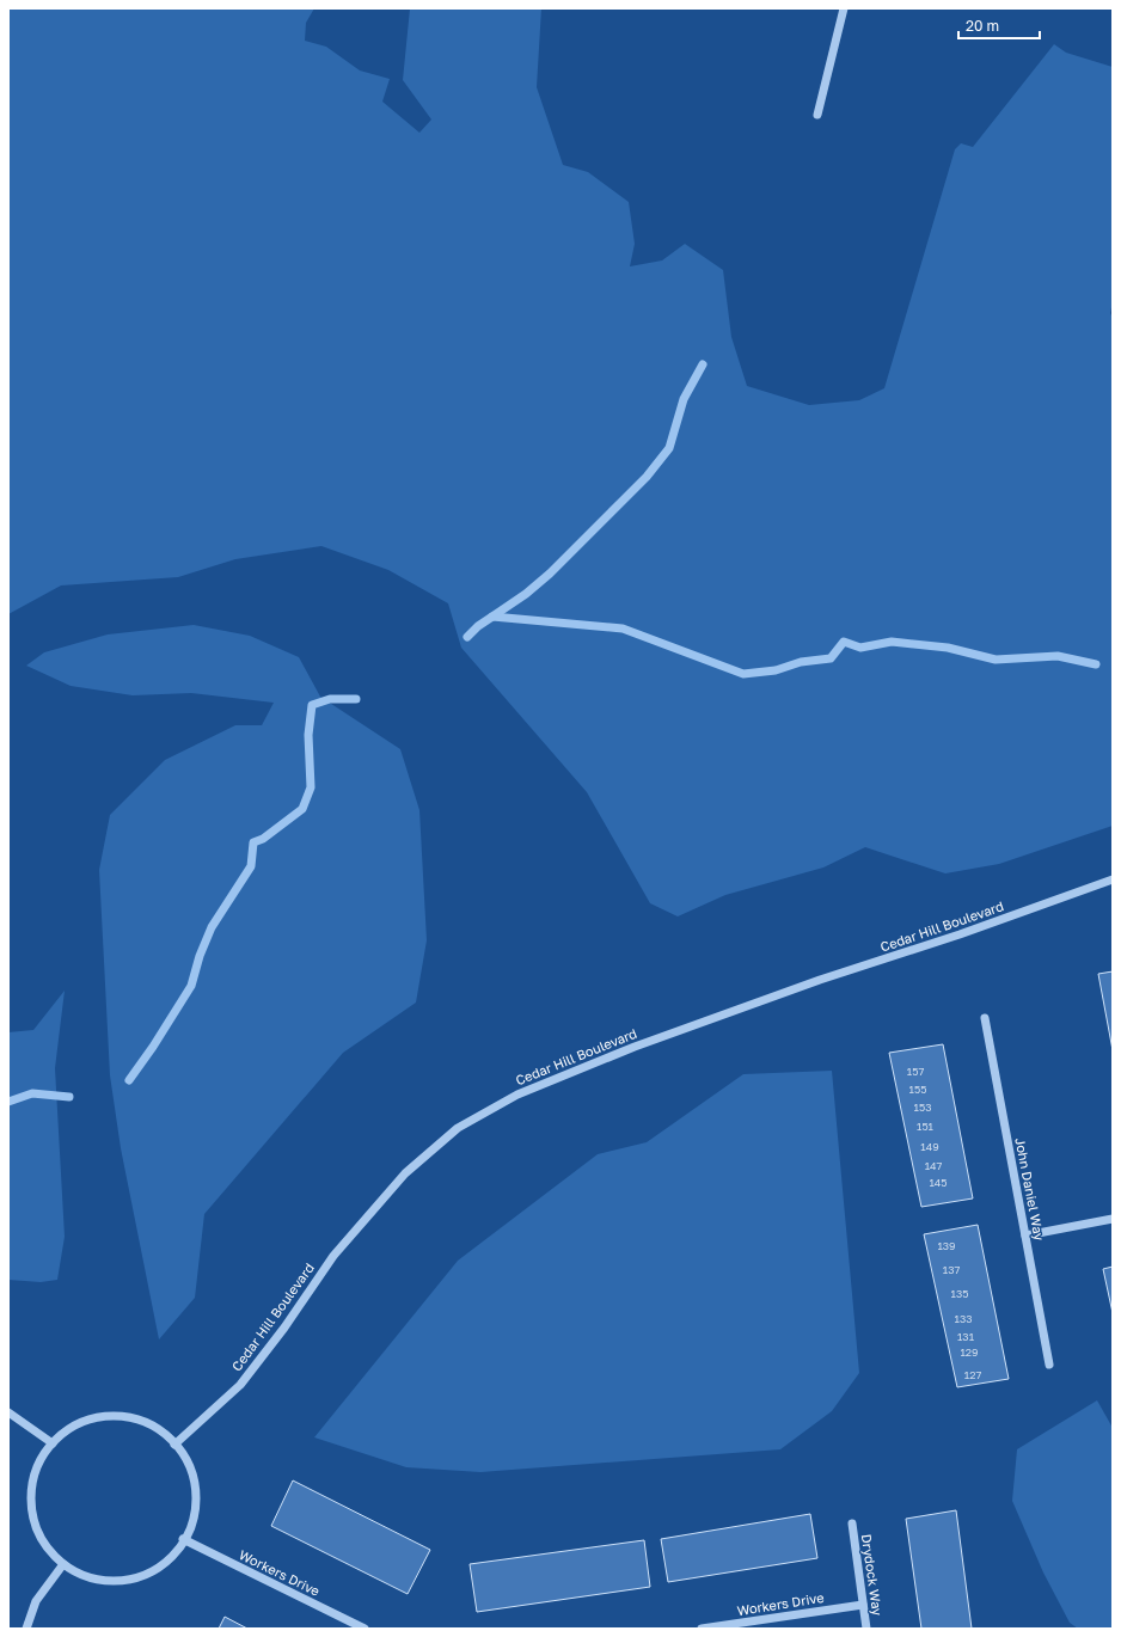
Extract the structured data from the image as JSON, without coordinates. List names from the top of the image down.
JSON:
{
  "streets": {
    "street": [
      "Cedar Hill Boulevard",
      "John Daniel Way",
      "Workers Drive",
      "Drydock Way"
    ]
  },
  "crossings": [
    ["Cedar Hill Boulevard", "Workers Drive"],
    ["Workers Drive", "Drydock Way"]
  ],
  "house_numbers": [
    "157",
    "155",
    "153",
    "151",
    "149",
    "147",
    "145",
    "139",
    "137",
    "135",
    "133",
    "131",
    "129",
    "127"
  ],
  "scale_bar": "20 m"
}
